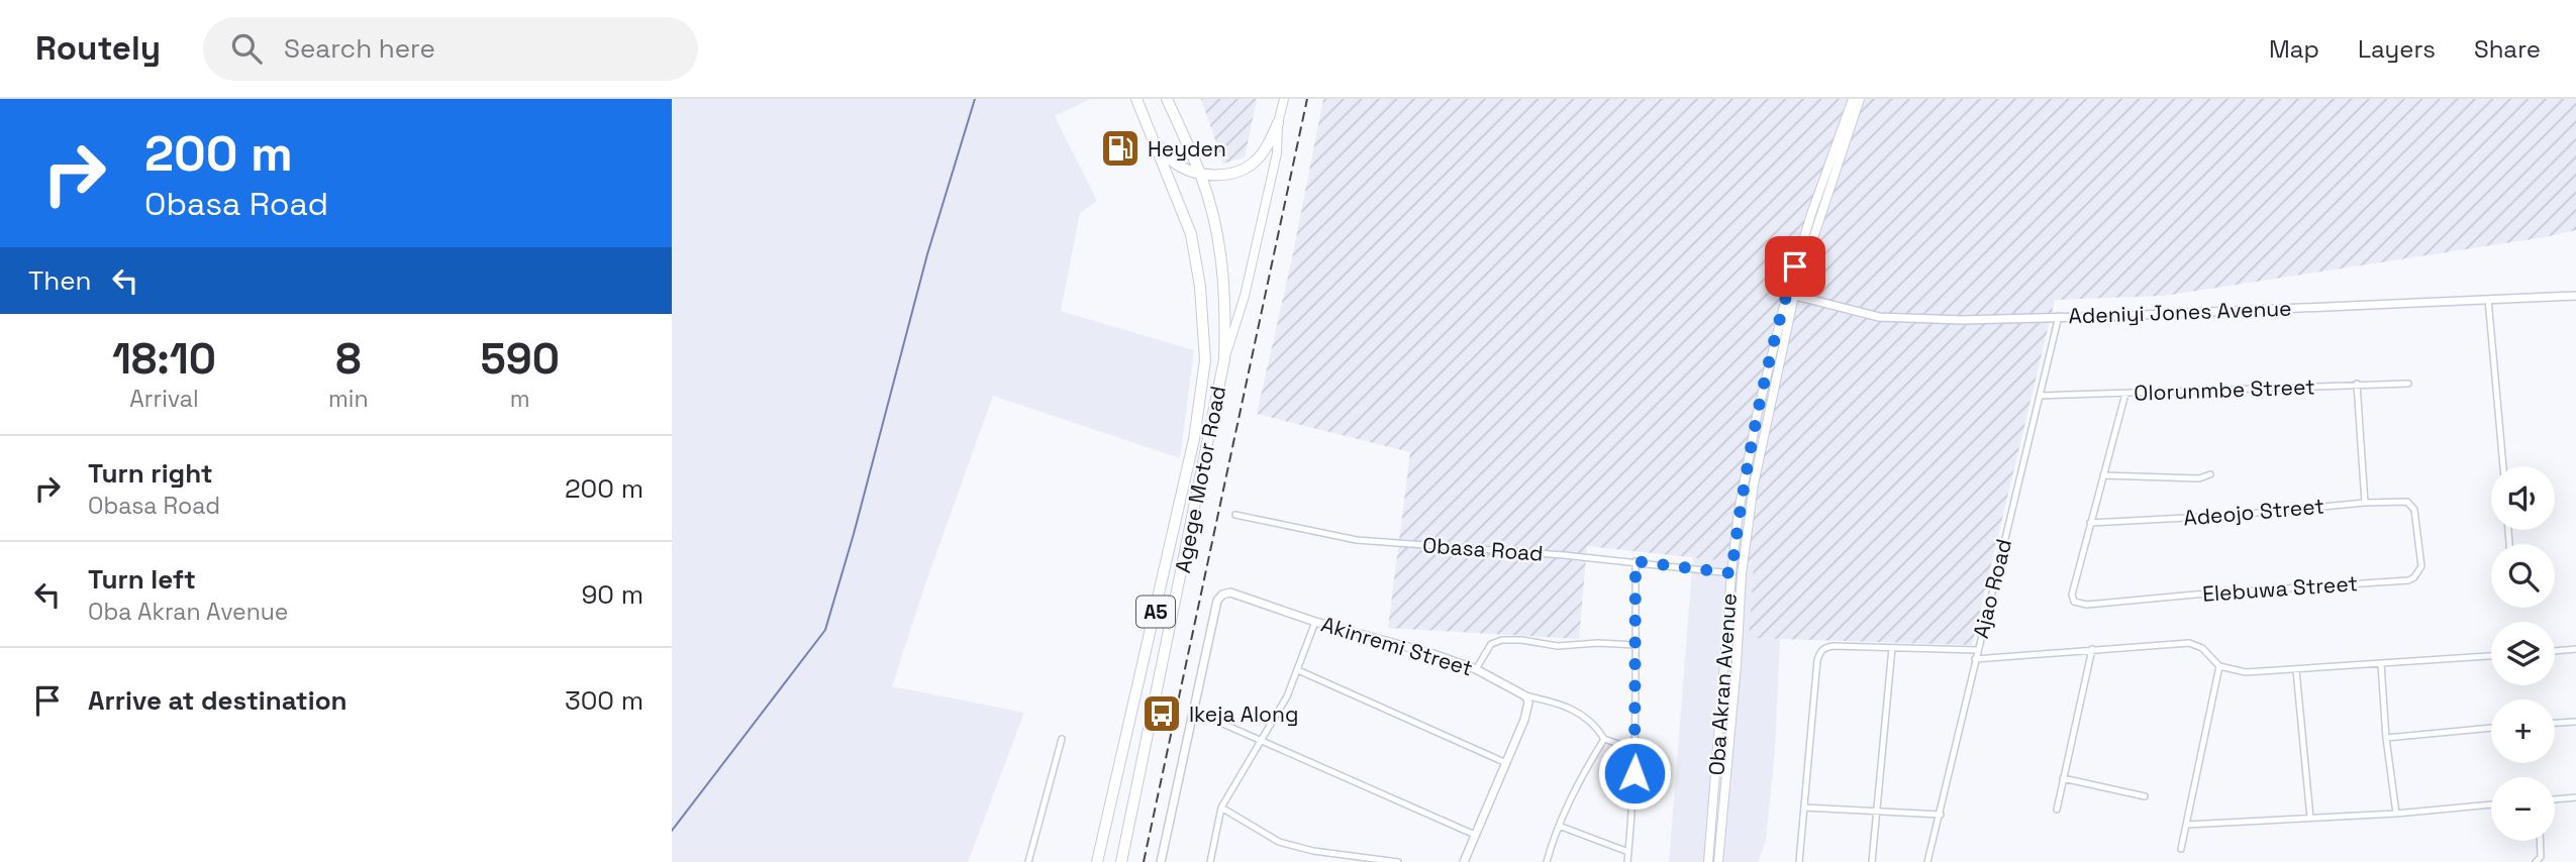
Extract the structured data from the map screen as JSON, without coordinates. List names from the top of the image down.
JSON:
{
  "streets": {
    "highway": ["Agege Motor Road", "A5"],
    "main road": ["Oba Akran Avenue"],
    "street": [
      "Adeniyi Jones Avenue",
      "Olorunmbe Street",
      "Adeojo Street",
      "Obasa Road",
      "Ajao Road",
      "Elebuwa Street",
      "Akinremi Street"
    ]
  },
  "crossings": [
    ["Adeniyi Jones Avenue", "Ajao Road"],
    ["Adeniyi Jones Avenue", "Oba Akran Avenue"],
    ["Olorunmbe Street", "Ajao Road"],
    ["Agege Motor Road", "A5"],
    ["Adeojo Street", "Elebuwa Street"],
    ["Obasa Road", "Oba Akran Avenue"]
  ],
  "places": {
    "fuel station": ["Heyden"],
    "bus stop": ["Ikeja Along"]
  },
  "page": {
    "header": "Routely",
    "search": "Search here",
    "nav": ["Map", "Layers", "Share"],
    "turn": ["200 m", "Obasa Road"],
    "then": "Then",
    "eta": [
      "18:10",
      "Arrival",
      "8",
      "min",
      "590",
      "m"
    ],
    "list": [
      {
        "name": "Turn right",
        "note": "Obasa Road",
        "value": "200 m"
      },
      {
        "name": "Turn left",
        "note": "Oba Akran Avenue",
        "value": "90 m"
      },
      {
        "name": "Arrive at destination",
        "value": "300 m"
      }
    ],
    "map_buttons": ["+", "−"]
  }
}
